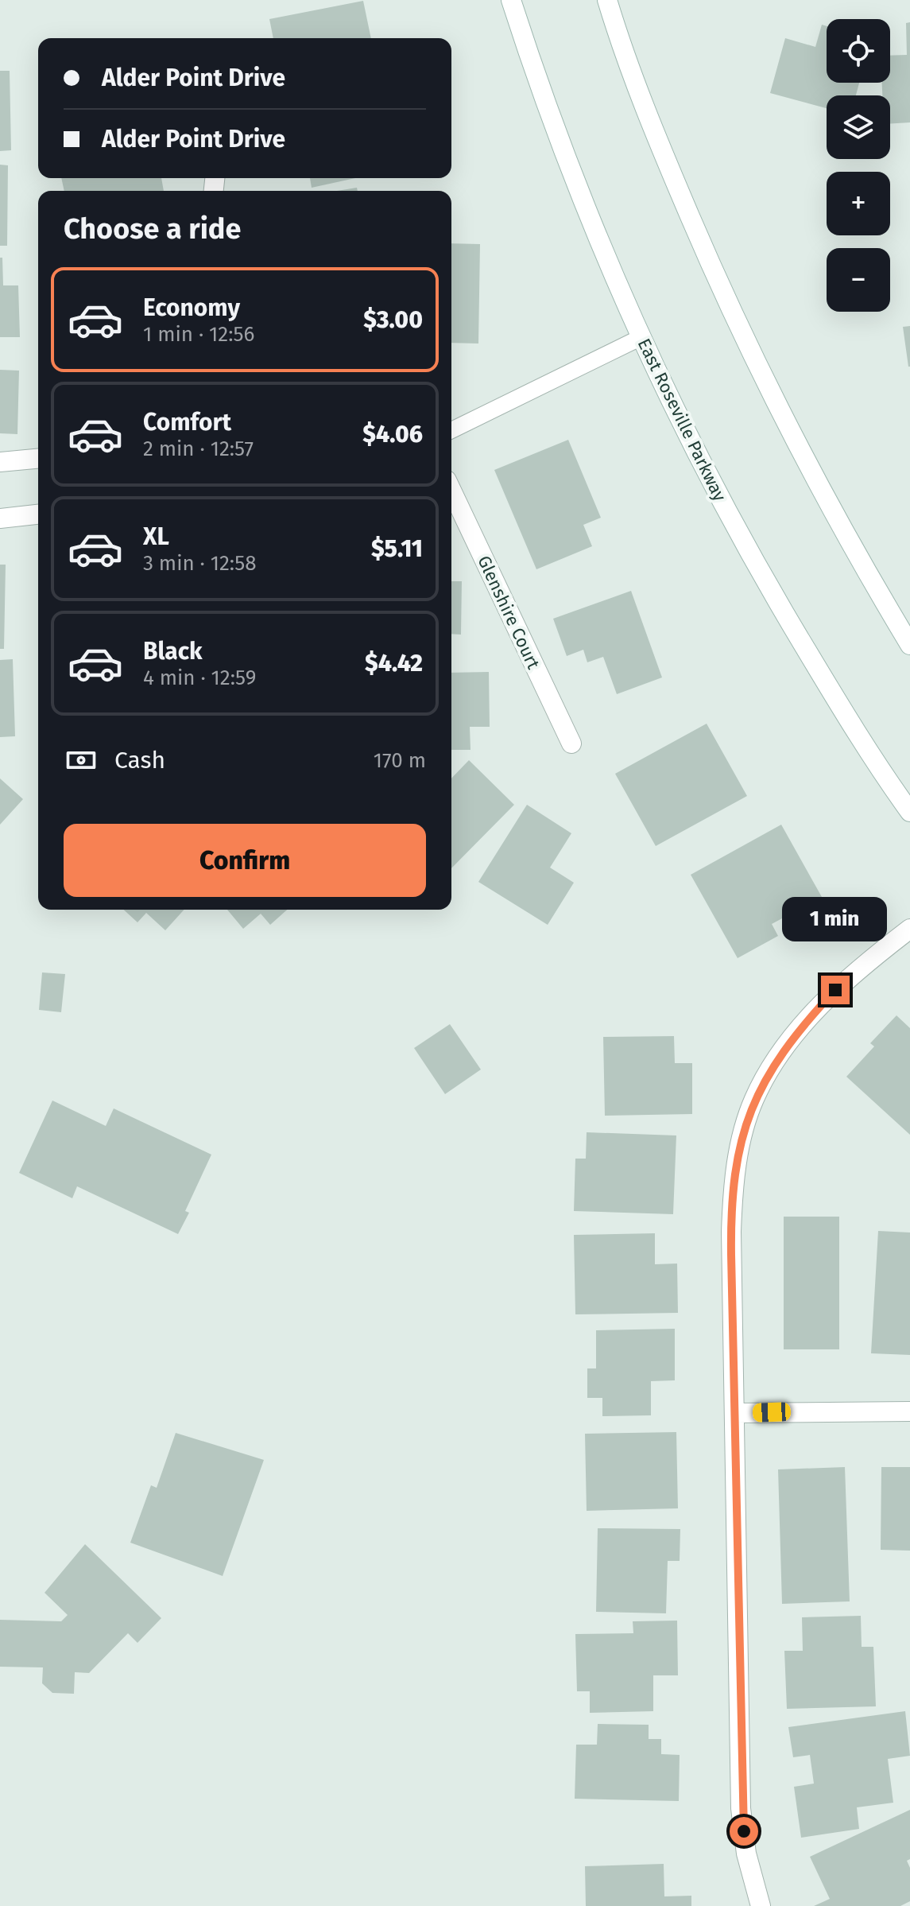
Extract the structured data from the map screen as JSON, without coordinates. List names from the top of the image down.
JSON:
{
  "streets": {
    "street": ["East Roseville Parkway", "Glenshire Court"]
  },
  "page": {
    "map_buttons": ["+", "−"],
    "banner": ["Alder Point Drive", "Alder Point Drive"],
    "heading": "Choose a ride",
    "list": [
      {
        "name": "Economy",
        "note": "1 min · 12:56",
        "value": "$3.00"
      },
      {
        "name": "Comfort",
        "note": "2 min · 12:57",
        "value": "$4.06"
      },
      {
        "name": "XL",
        "note": "3 min · 12:58",
        "value": "$5.11"
      },
      {
        "name": "Black",
        "note": "4 min · 12:59",
        "value": "$4.42"
      }
    ],
    "pay": ["Cash", "170 m"],
    "buttons": "Confirm",
    "bubble": "1 min"
  }
}
